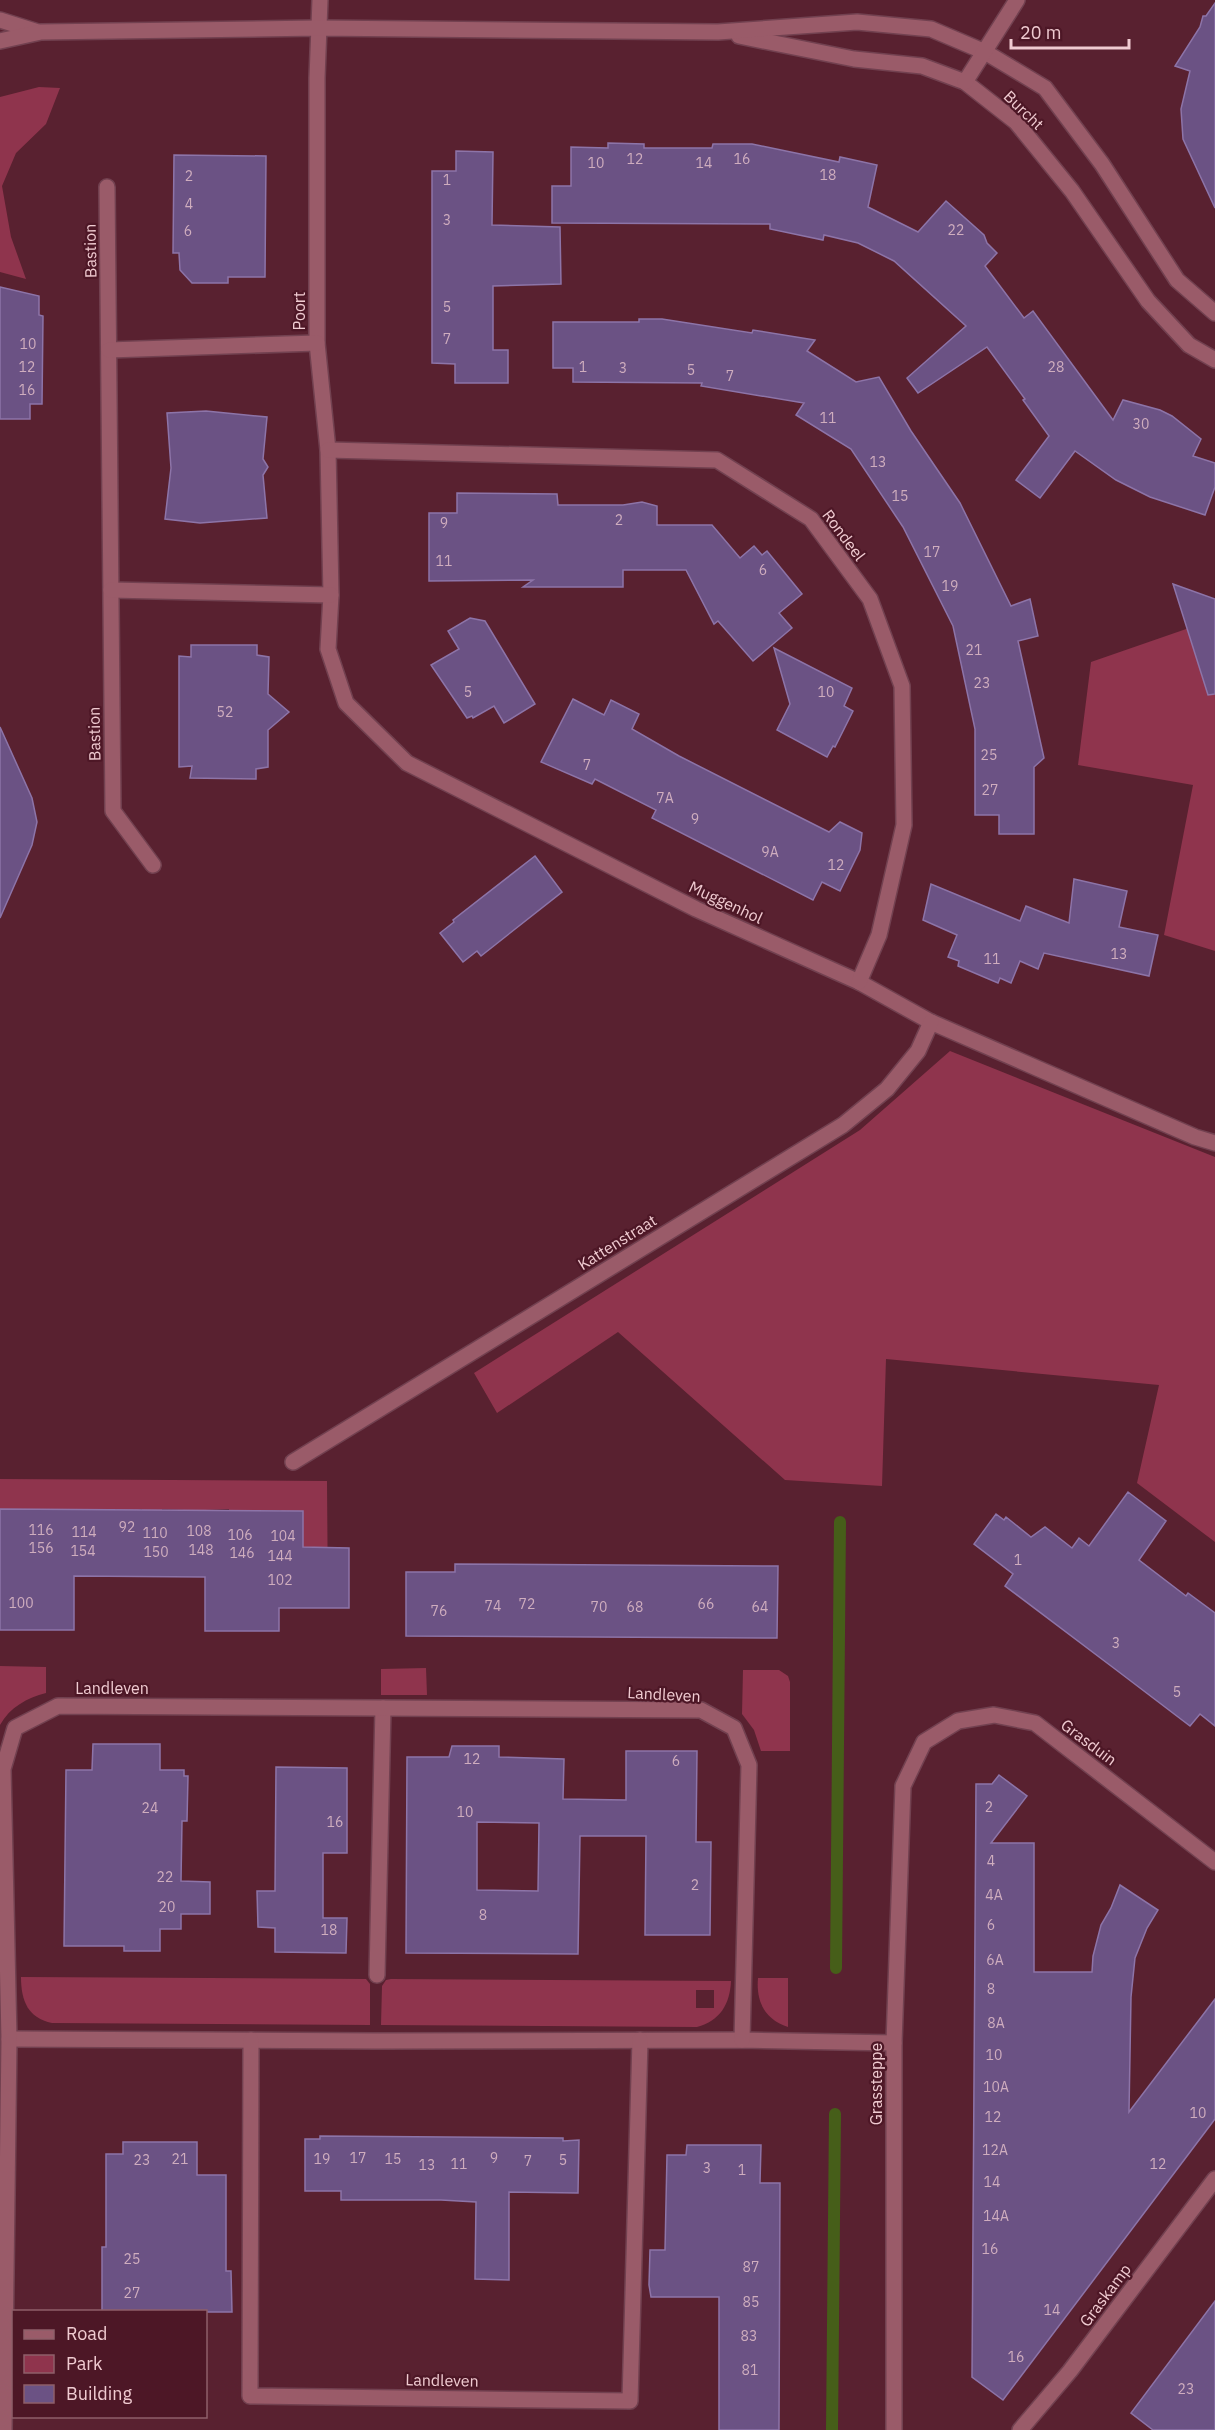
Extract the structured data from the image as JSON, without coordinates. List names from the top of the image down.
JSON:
{
  "streets": {
    "street": [
      "Burcht",
      "Bastion",
      "Poort",
      "Rondeel",
      "Muggenhol",
      "Kattenstraat",
      "Landleven",
      "Grasduin",
      "Grassteppe",
      "Graskamp"
    ]
  },
  "crossings": [
    ["Burcht", "Poort"],
    ["Poort", "Rondeel"],
    ["Poort", "Muggenhol"],
    ["Rondeel", "Muggenhol"],
    ["Muggenhol", "Kattenstraat"],
    ["Grasduin", "Grassteppe"]
  ],
  "house_numbers": [
    "12",
    "16",
    "10",
    "14",
    "18",
    "2",
    "1",
    "4",
    "3",
    "22",
    "6",
    "5",
    "7",
    "10",
    "12",
    "1",
    "28",
    "3",
    "5",
    "7",
    "16",
    "11",
    "30",
    "13",
    "15",
    "2",
    "9",
    "17",
    "11",
    "6",
    "19",
    "21",
    "23",
    "5",
    "10",
    "52",
    "25",
    "7",
    "27",
    "7A",
    "9",
    "9A",
    "12",
    "13",
    "11",
    "92",
    "116",
    "108",
    "114",
    "110",
    "106",
    "104",
    "156",
    "148",
    "154",
    "150",
    "146",
    "144",
    "1",
    "102",
    "100",
    "72",
    "66",
    "74",
    "70",
    "68",
    "64",
    "76",
    "3",
    "5",
    "12",
    "6",
    "2",
    "24",
    "10",
    "16",
    "4",
    "22",
    "2",
    "4A",
    "20",
    "8",
    "6",
    "18",
    "6A",
    "8",
    "8A",
    "10",
    "10A",
    "10",
    "12",
    "12A",
    "17",
    "9",
    "21",
    "19",
    "15",
    "23",
    "5",
    "7",
    "11",
    "12",
    "13",
    "3",
    "1",
    "14",
    "14A",
    "16",
    "25",
    "87",
    "27",
    "85",
    "14",
    "83",
    "16",
    "81",
    "23"
  ],
  "legend": ["Road", "Park", "Building"],
  "scale_bar": "20 m"
}
